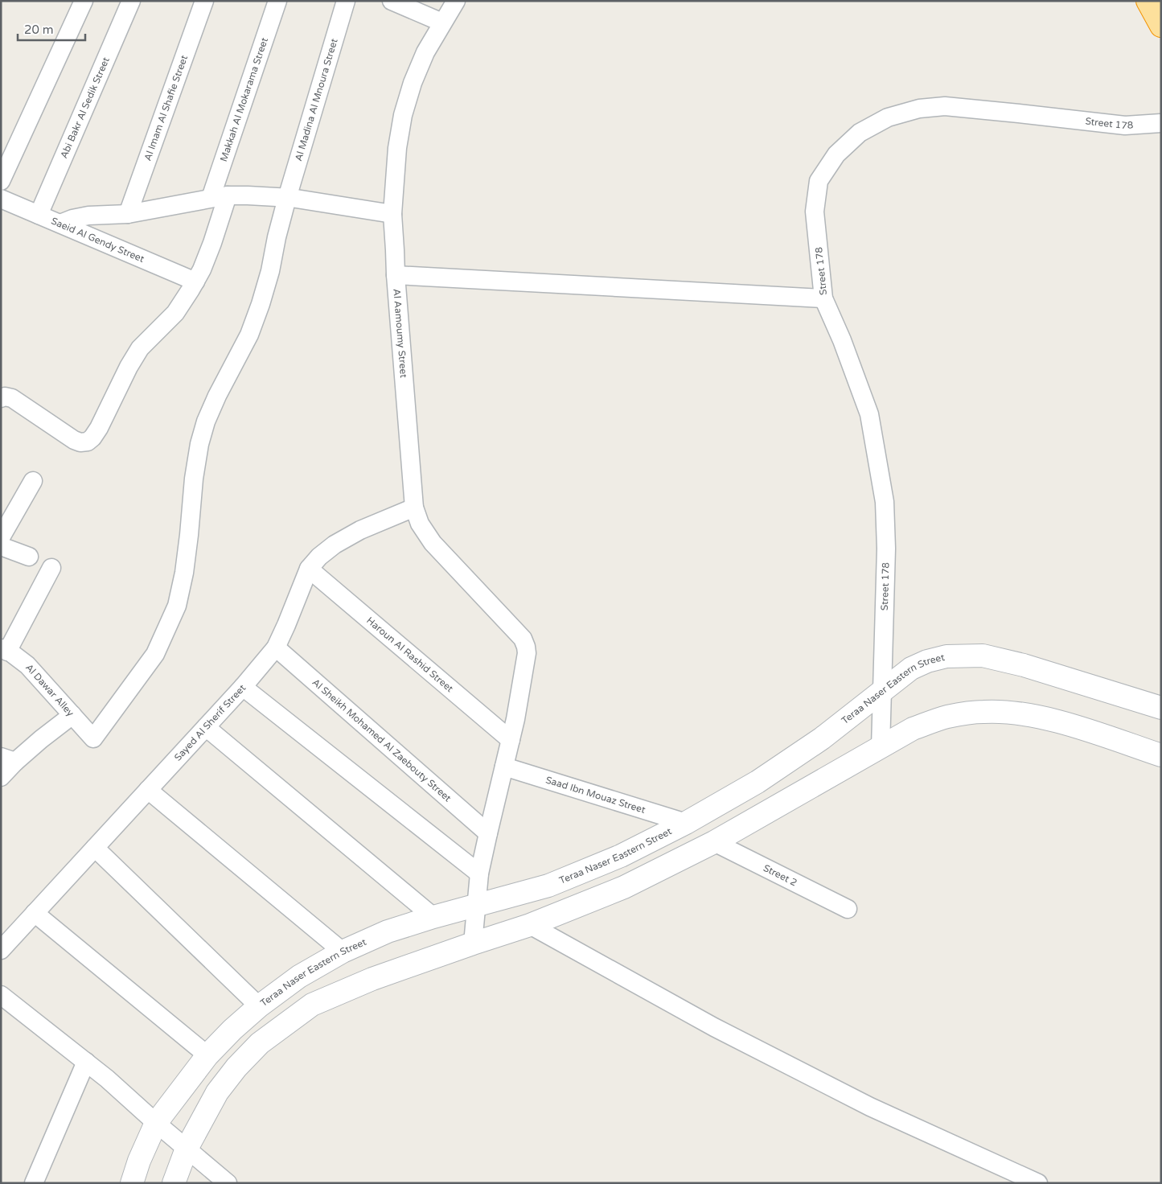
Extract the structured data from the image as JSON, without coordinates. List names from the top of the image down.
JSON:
{
  "streets": {
    "street": [
      "Makkah Al Mokarama Street",
      "Al Madina Al Mnoura Street",
      "Abi Bakr Al Sedik Street",
      "Al Imam Al Shafie Street",
      "Street 178",
      "Saeid Al Gendy Street",
      "Al Aamoumy Street",
      "Haroun Al Rashid Street",
      "Al Dawar Alley",
      "Teraa Naser Eastern Street",
      "Sayed Al Sherif Street",
      "Al Sheikh Mohamed Al Zaebouty Street",
      "Saad Ibn Mouaz Street",
      "Street 2"
    ]
  },
  "crossings": [
    ["Makkah Al Mokarama Street", "Saeid Al Gendy Street"],
    ["Al Madina Al Mnoura Street", "Al Dawar Alley"],
    ["Abi Bakr Al Sedik Street", "Saeid Al Gendy Street"],
    ["Street 178", "Teraa Naser Eastern Street"],
    ["Al Aamoumy Street", "Haroun Al Rashid Street"],
    ["Al Aamoumy Street", "Sayed Al Sherif Street"],
    ["Haroun Al Rashid Street", "Sayed Al Sherif Street"],
    ["Teraa Naser Eastern Street", "Saad Ibn Mouaz Street"],
    ["Sayed Al Sherif Street", "Al Sheikh Mohamed Al Zaebouty Street"]
  ],
  "scale_bar": "20 m"
}
